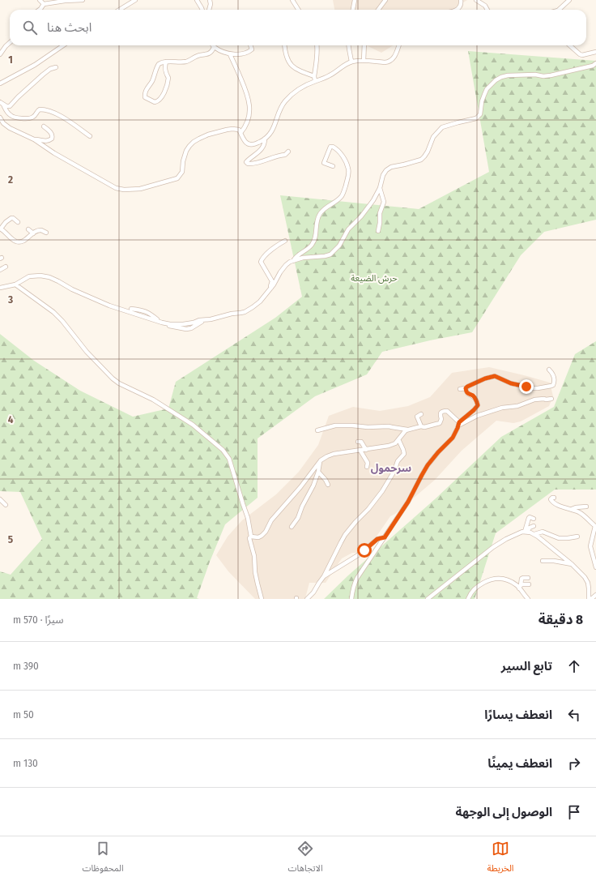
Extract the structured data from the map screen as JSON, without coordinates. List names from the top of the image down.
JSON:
{
  "districts": ["سرحمول"],
  "parks": ["حرش الضيعة"],
  "page": {
    "search": "ابحث هنا",
    "heading": ["8 دقيقة", "سيرًا · 570 m"],
    "list": [
      ["تابع السير", "390 m"],
      ["انعطف يسارًا", "50 m"],
      ["انعطف يمينًا", "130 m"],
      "الوصول إلى الوجهة"
    ],
    "nav": ["الخريطة", "الاتجاهات", "المحفوظات"]
  },
  "grid": {
    "rows": [
      "1",
      "2",
      "3",
      "4",
      "5"
    ]
  }
}
